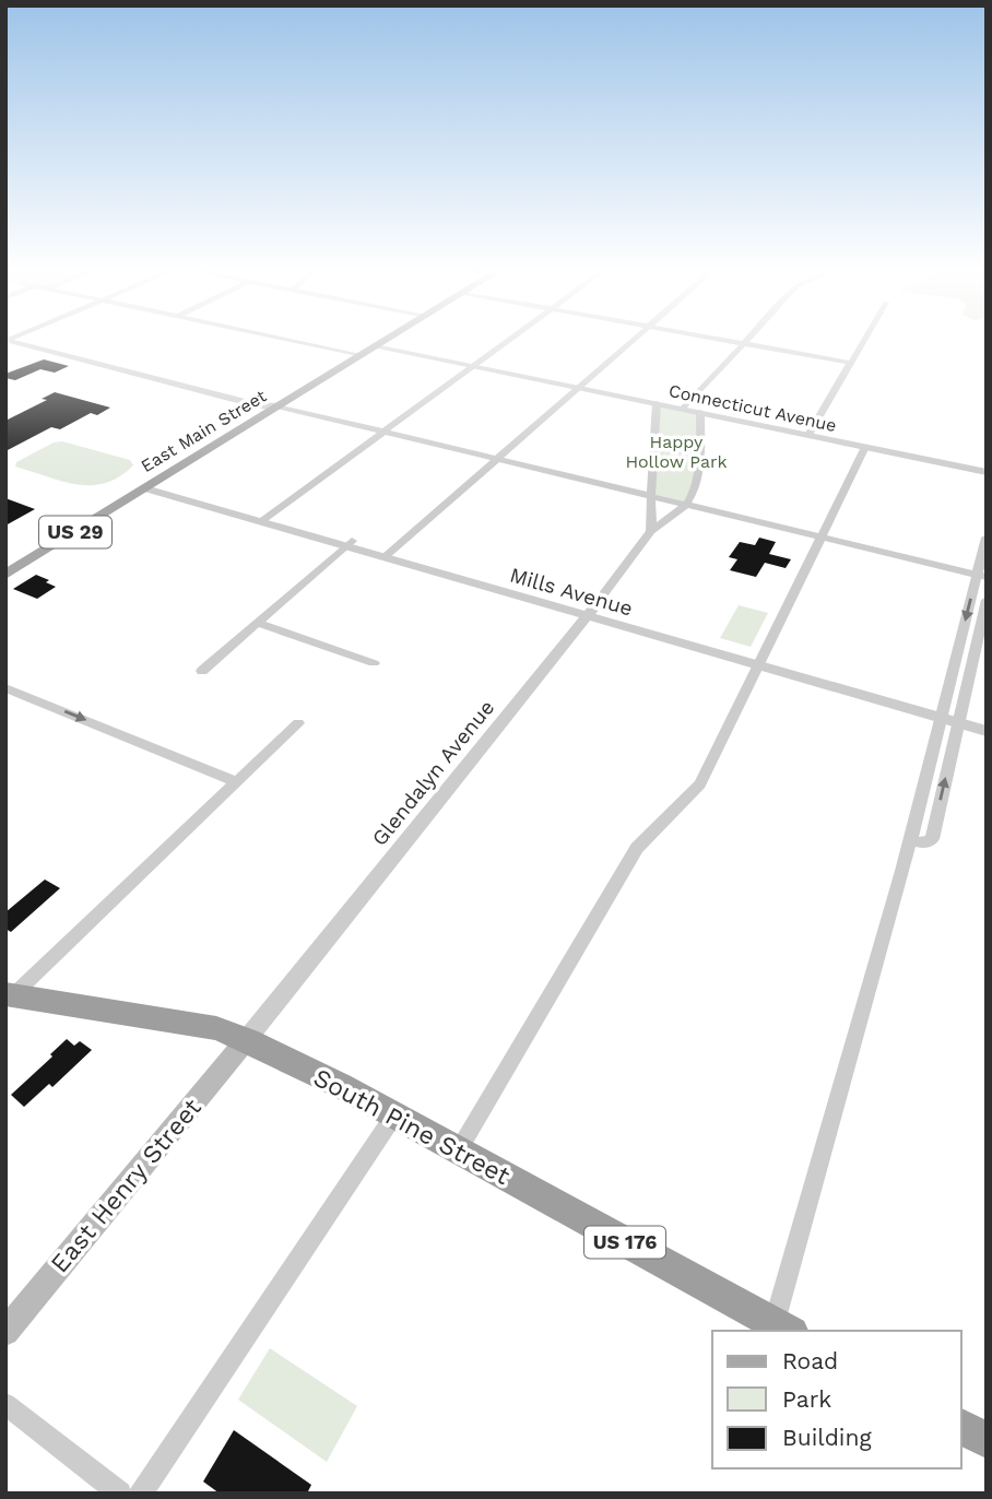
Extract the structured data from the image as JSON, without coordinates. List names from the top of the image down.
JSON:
{
  "streets": {
    "highway": ["South Pine Street", "US 176"],
    "main road": ["East Main Street", "US 29", "East Henry Street"],
    "street": ["Connecticut Avenue", "Mills Avenue", "Glendalyn Avenue"]
  },
  "crossings": [
    ["Connecticut Avenue", "East Main Street"],
    ["East Main Street", "Mills Avenue"],
    ["Mills Avenue", "Glendalyn Avenue"],
    ["Glendalyn Avenue", "South Pine Street"],
    ["Glendalyn Avenue", "East Henry Street"],
    ["South Pine Street", "East Henry Street"]
  ],
  "parks": ["Happy Hollow Park"],
  "legend": ["Road", "Park", "Building"]
}
